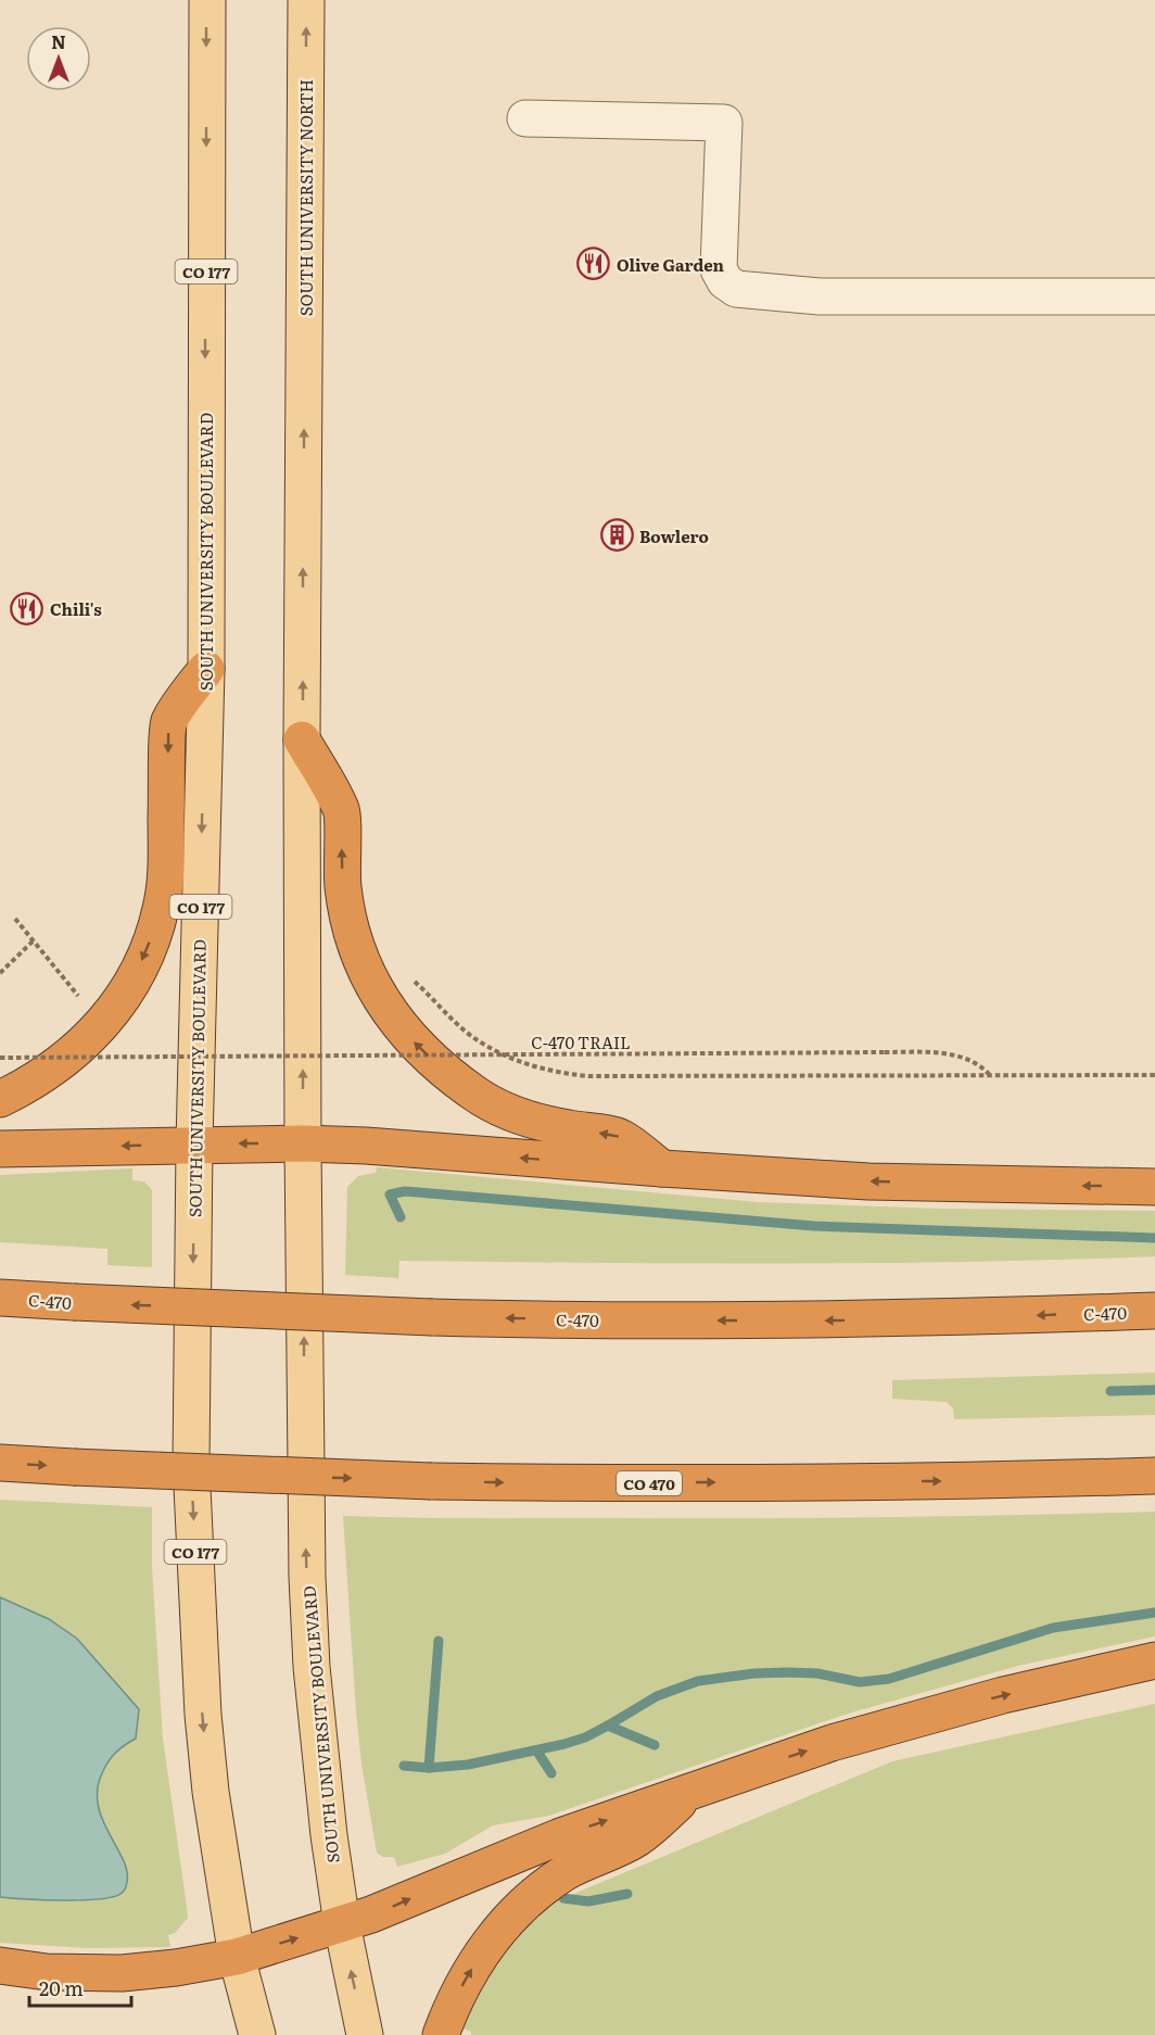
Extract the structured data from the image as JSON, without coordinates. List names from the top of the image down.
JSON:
{
  "streets": {
    "highway": ["C-470", "CO 470"],
    "main road": ["SOUTH UNIVERSITY NORTH", "CO 177", "SOUTH UNIVERSITY BOULEVARD"],
    "path": ["C-470 TRAIL"]
  },
  "crossings": [
    ["SOUTH UNIVERSITY NORTH", "SOUTH UNIVERSITY BOULEVARD"]
  ],
  "one_way": ["SOUTH UNIVERSITY NORTH"],
  "places": {
    "restaurant": ["Olive Garden", "Chili's"],
    "building": ["Bowlero"]
  },
  "scale_bar": "20 m",
  "north": "top"
}
